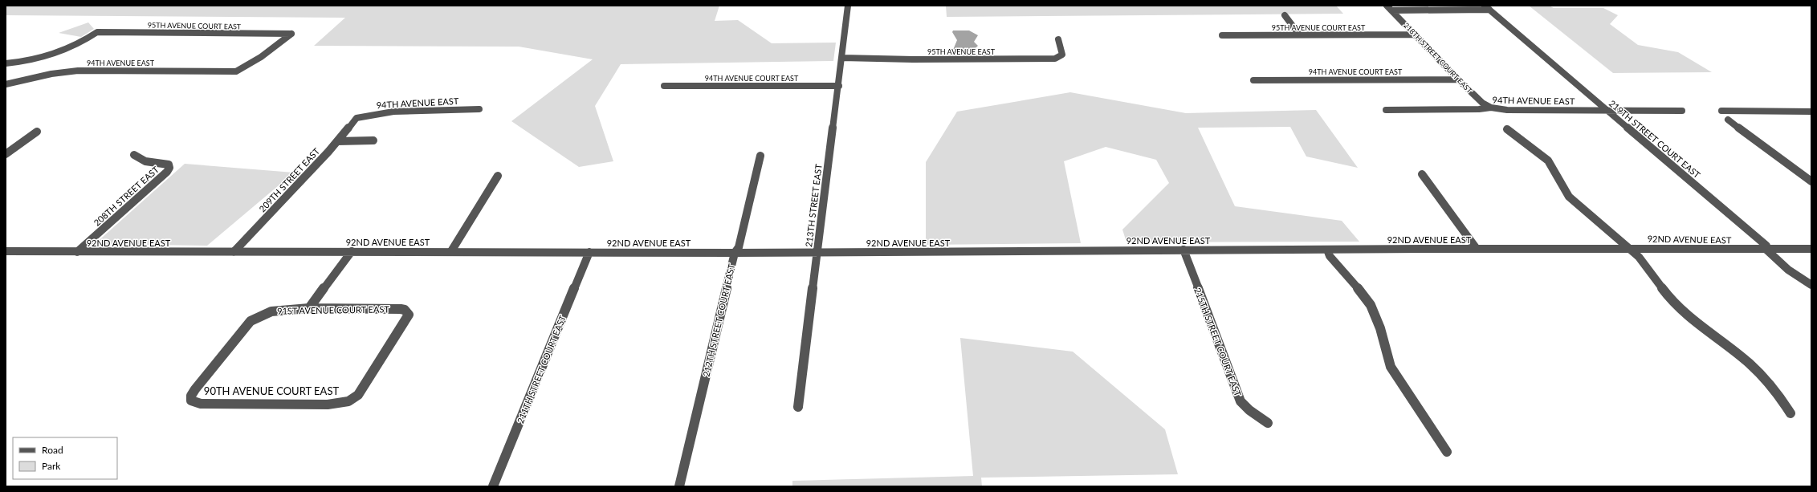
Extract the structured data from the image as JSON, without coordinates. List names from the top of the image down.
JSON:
{
  "streets": {
    "street": [
      "95TH AVENUE COURT EAST",
      "95TH AVENUE EAST",
      "218TH STREET COURT EAST",
      "94TH AVENUE EAST",
      "94TH AVENUE COURT EAST",
      "219TH STREET COURT EAST",
      "209TH STREET EAST",
      "208TH STREET EAST",
      "213TH STREET EAST",
      "92ND AVENUE EAST",
      "91ST AVENUE COURT EAST",
      "212TH STREET COURT EAST",
      "215TH STREET COURT EAST",
      "211TH STREET COURT EAST",
      "90TH AVENUE COURT EAST"
    ]
  },
  "crossings": [
    ["95TH AVENUE COURT EAST", "218TH STREET COURT EAST"],
    ["95TH AVENUE COURT EAST", "94TH AVENUE EAST"],
    ["95TH AVENUE EAST", "213TH STREET EAST"],
    ["218TH STREET COURT EAST", "94TH AVENUE EAST"],
    ["218TH STREET COURT EAST", "94TH AVENUE COURT EAST"],
    ["94TH AVENUE EAST", "219TH STREET COURT EAST"],
    ["94TH AVENUE EAST", "209TH STREET EAST"],
    ["94TH AVENUE COURT EAST", "213TH STREET EAST"],
    ["219TH STREET COURT EAST", "92ND AVENUE EAST"],
    ["209TH STREET EAST", "92ND AVENUE EAST"],
    ["208TH STREET EAST", "92ND AVENUE EAST"],
    ["213TH STREET EAST", "92ND AVENUE EAST"],
    ["92ND AVENUE EAST", "212TH STREET COURT EAST"],
    ["92ND AVENUE EAST", "215TH STREET COURT EAST"],
    ["92ND AVENUE EAST", "211TH STREET COURT EAST"],
    ["91ST AVENUE COURT EAST", "90TH AVENUE COURT EAST"]
  ],
  "legend": ["Road", "Park"]
}
